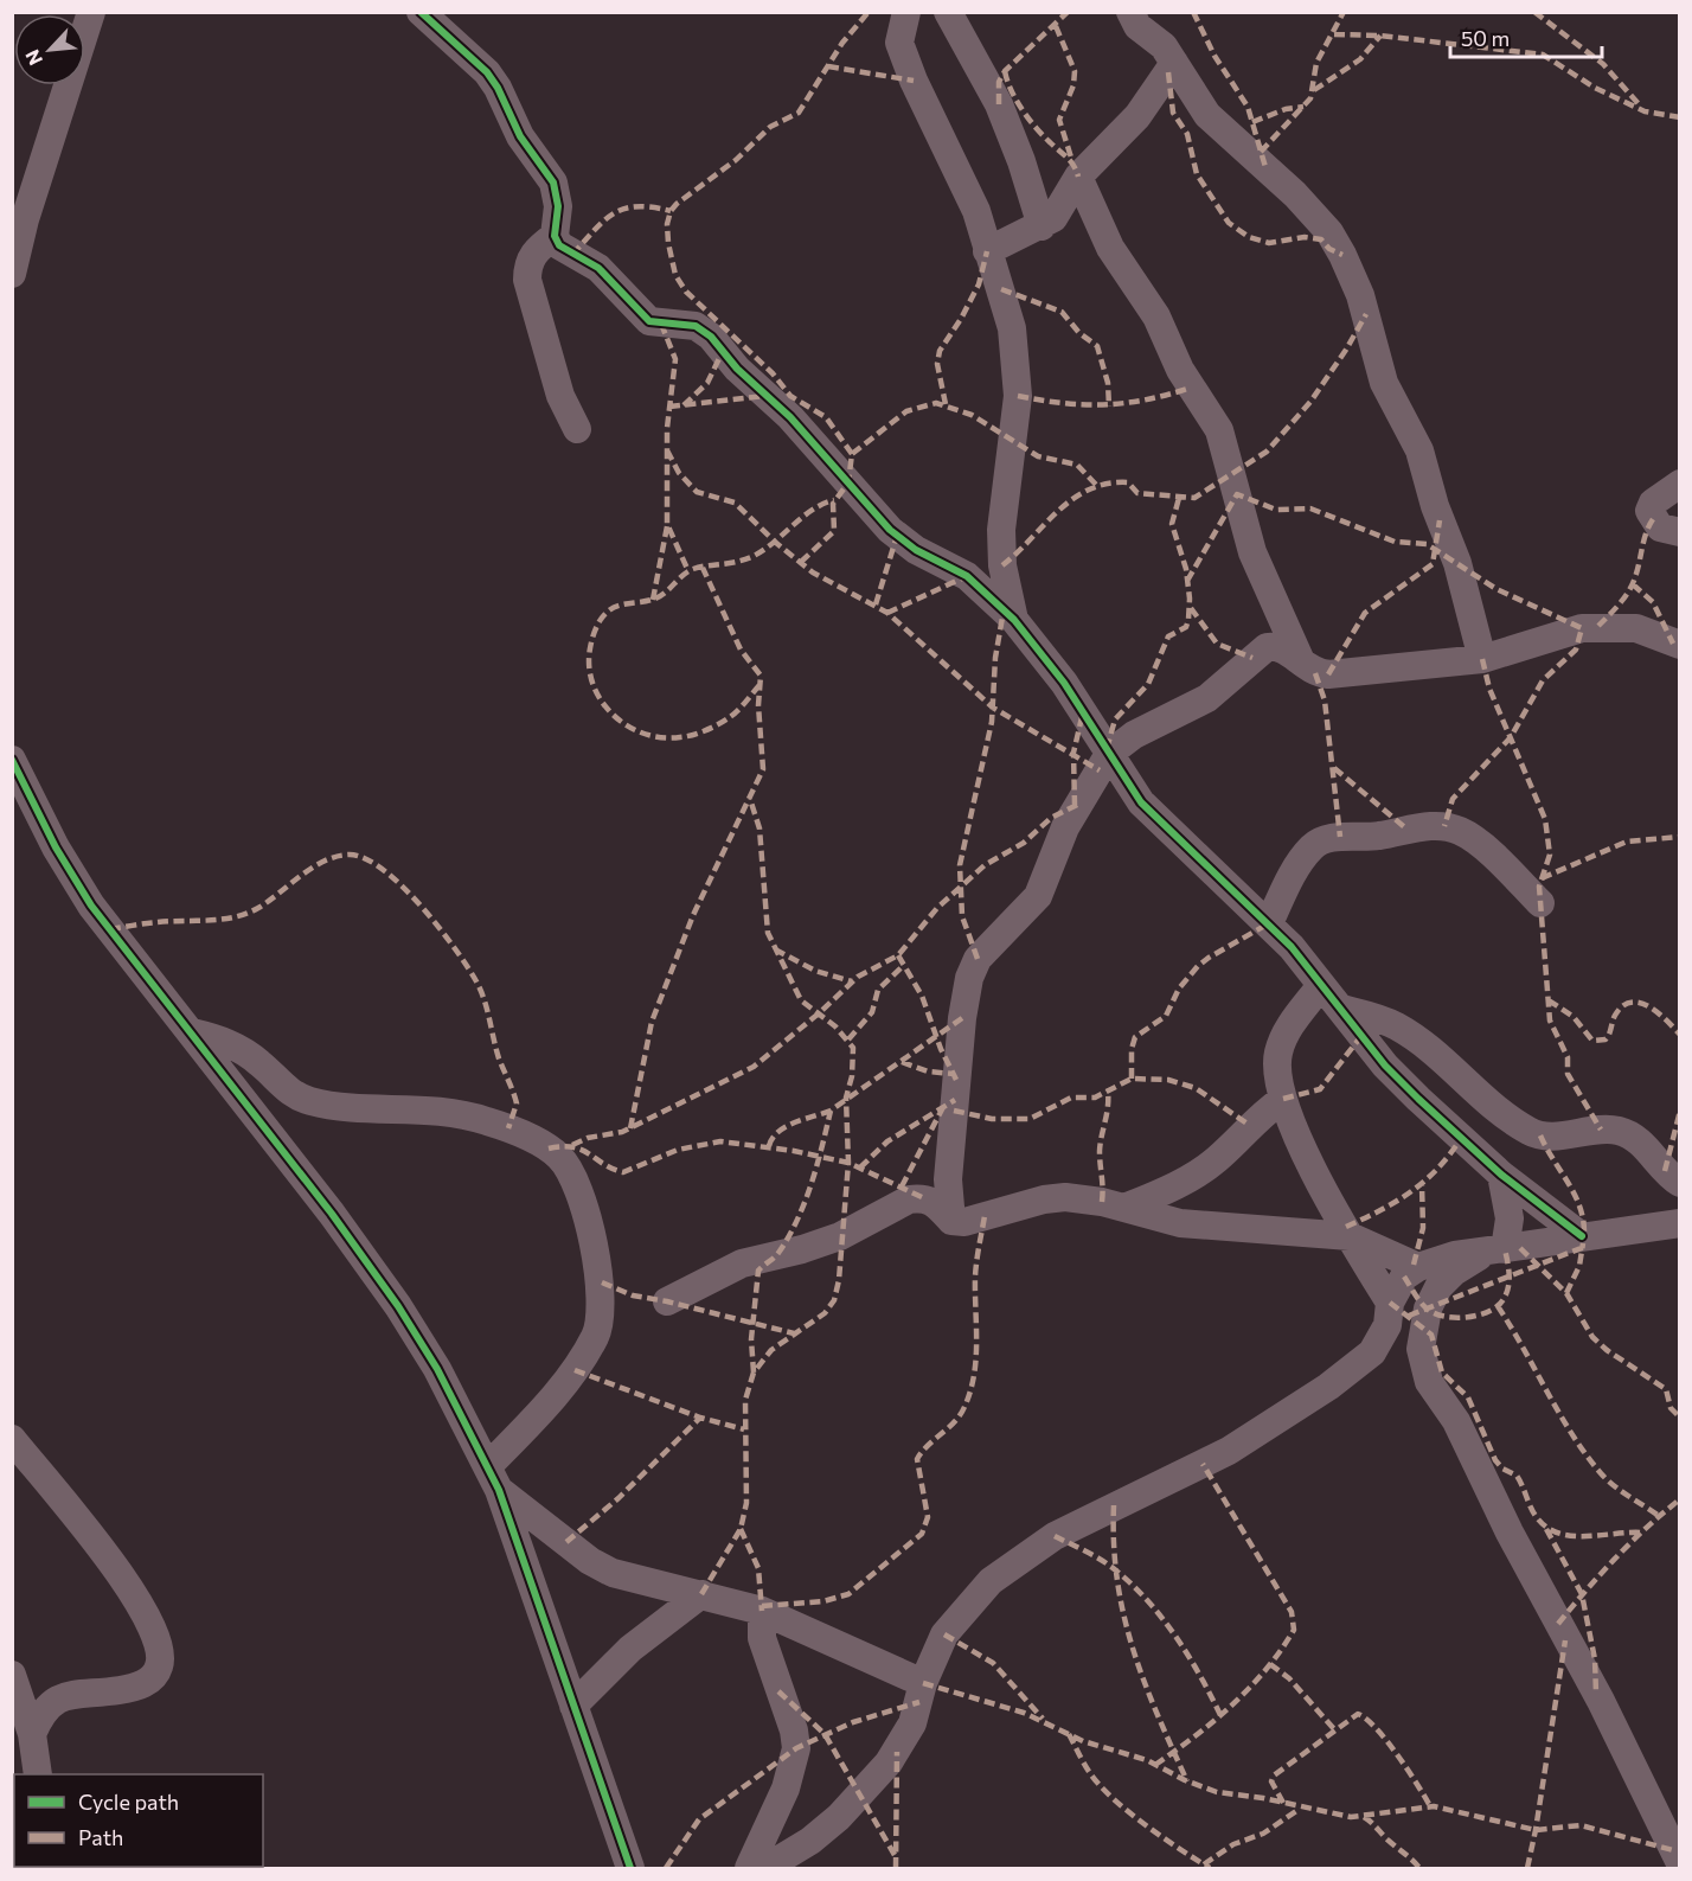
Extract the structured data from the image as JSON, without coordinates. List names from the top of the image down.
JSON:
{
  "legend": ["Cycle path", "Path"],
  "scale_bar": "50 m",
  "north": "bottom left"
}
